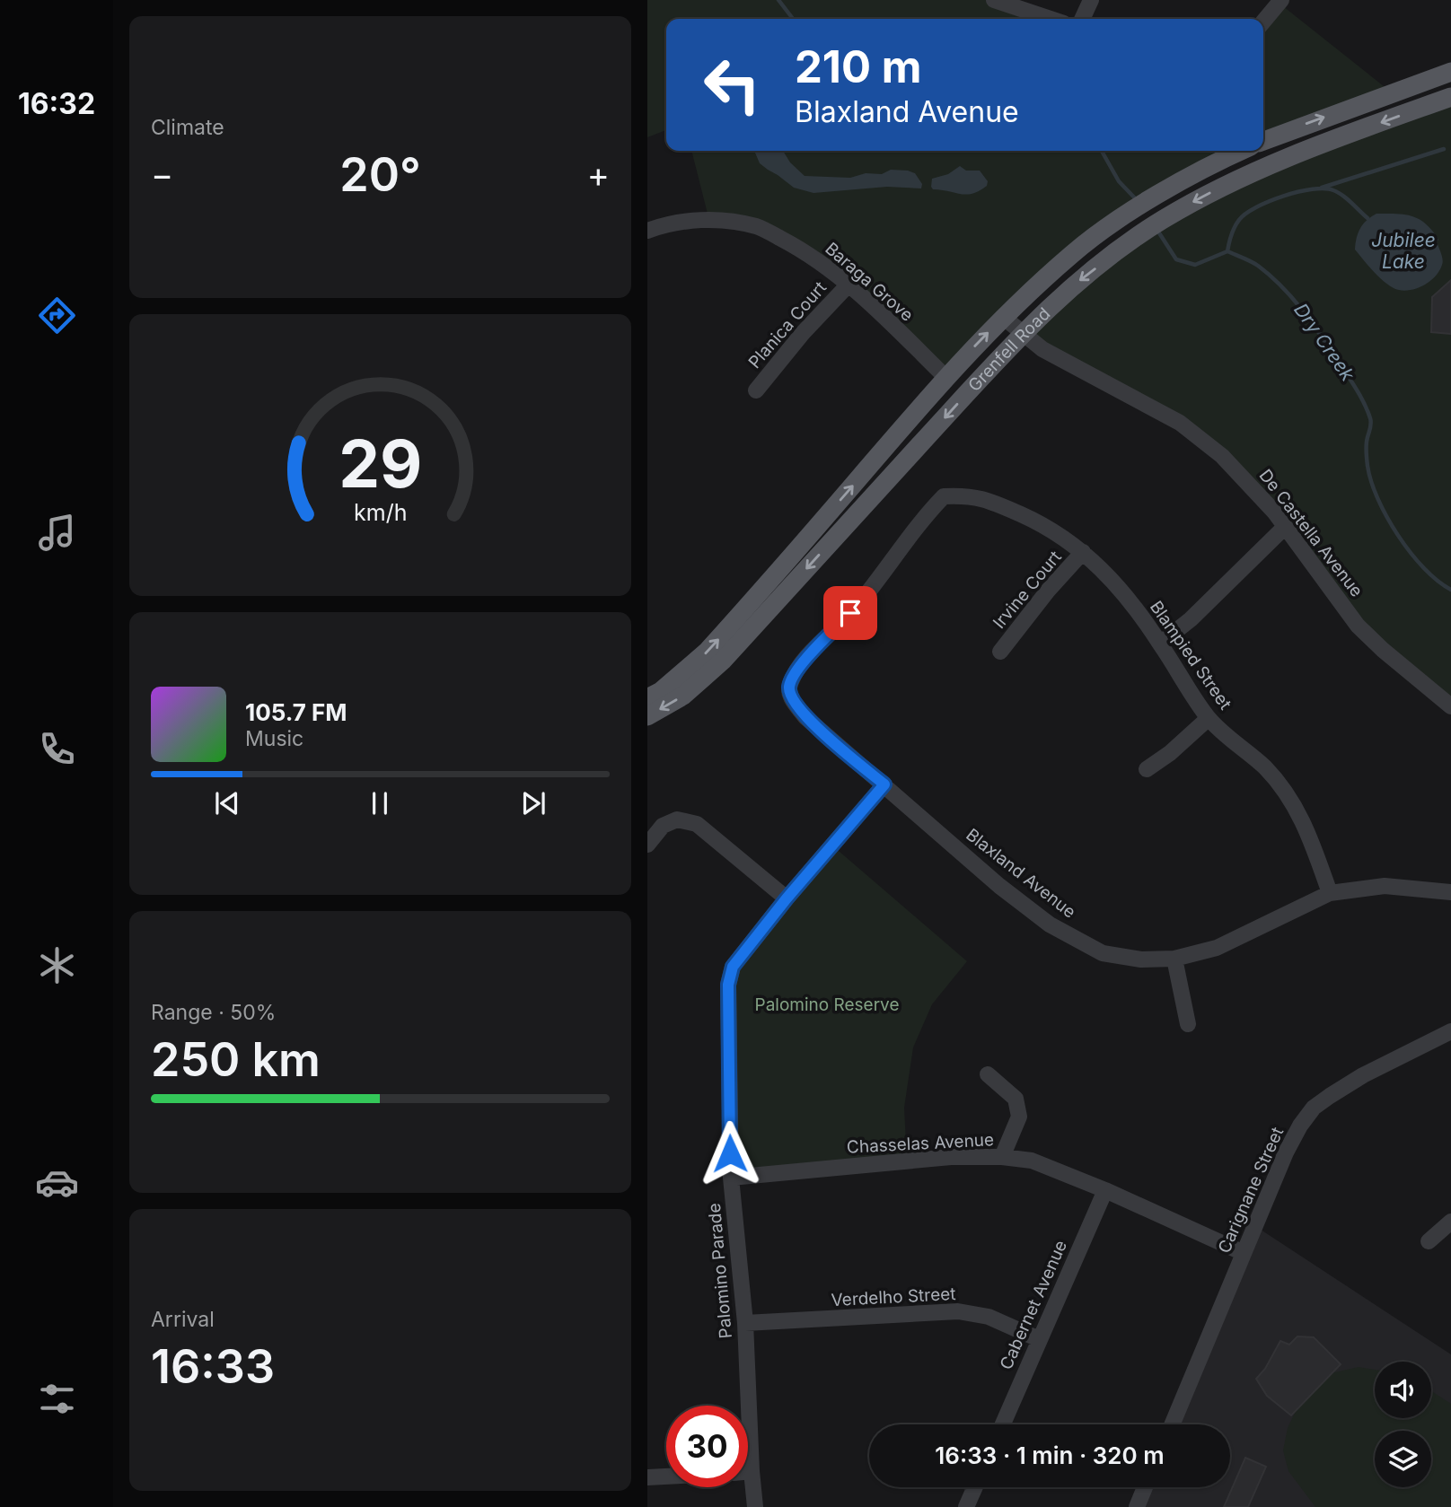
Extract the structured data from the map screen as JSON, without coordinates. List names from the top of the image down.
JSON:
{
  "streets": {
    "main road": ["Grenfell Road"],
    "street": [
      "Baraga Grove",
      "Planica Court",
      "De Castella Avenue",
      "Irvine Court",
      "Blampied Street",
      "Blaxland Avenue",
      "Chasselas Avenue",
      "Carignane Street",
      "Palomino Parade",
      "Verdelho Street",
      "Cabernet Avenue"
    ]
  },
  "crossings": [
    ["Baraga Grove", "Planica Court"],
    ["Baraga Grove", "Grenfell Road"],
    ["Grenfell Road", "De Castella Avenue"],
    ["Irvine Court", "Blampied Street"],
    ["Blampied Street", "Blaxland Avenue"],
    ["Blaxland Avenue", "Palomino Parade"],
    ["Chasselas Avenue", "Carignane Street"],
    ["Chasselas Avenue", "Palomino Parade"],
    ["Chasselas Avenue", "Cabernet Avenue"],
    ["Palomino Parade", "Verdelho Street"],
    ["Verdelho Street", "Cabernet Avenue"]
  ],
  "water": ["Jubilee Lake", "Dry Creek"],
  "parks": ["Palomino Reserve"],
  "page": {
    "tabs": "16:32",
    "tile": [
      "Climate",
      ["Range · 50%", "250 km"],
      ["Arrival", "16:33"]
    ],
    "turn": ["210 m", "Blaxland Avenue"],
    "heat": ["−", "20°", "+"],
    "song": ["105.7 FM", "Music"],
    "limit": "30",
    "trip": "16:33 · 1 min · 320 m",
    "gauge": ["29", "km/h"]
  }
}
